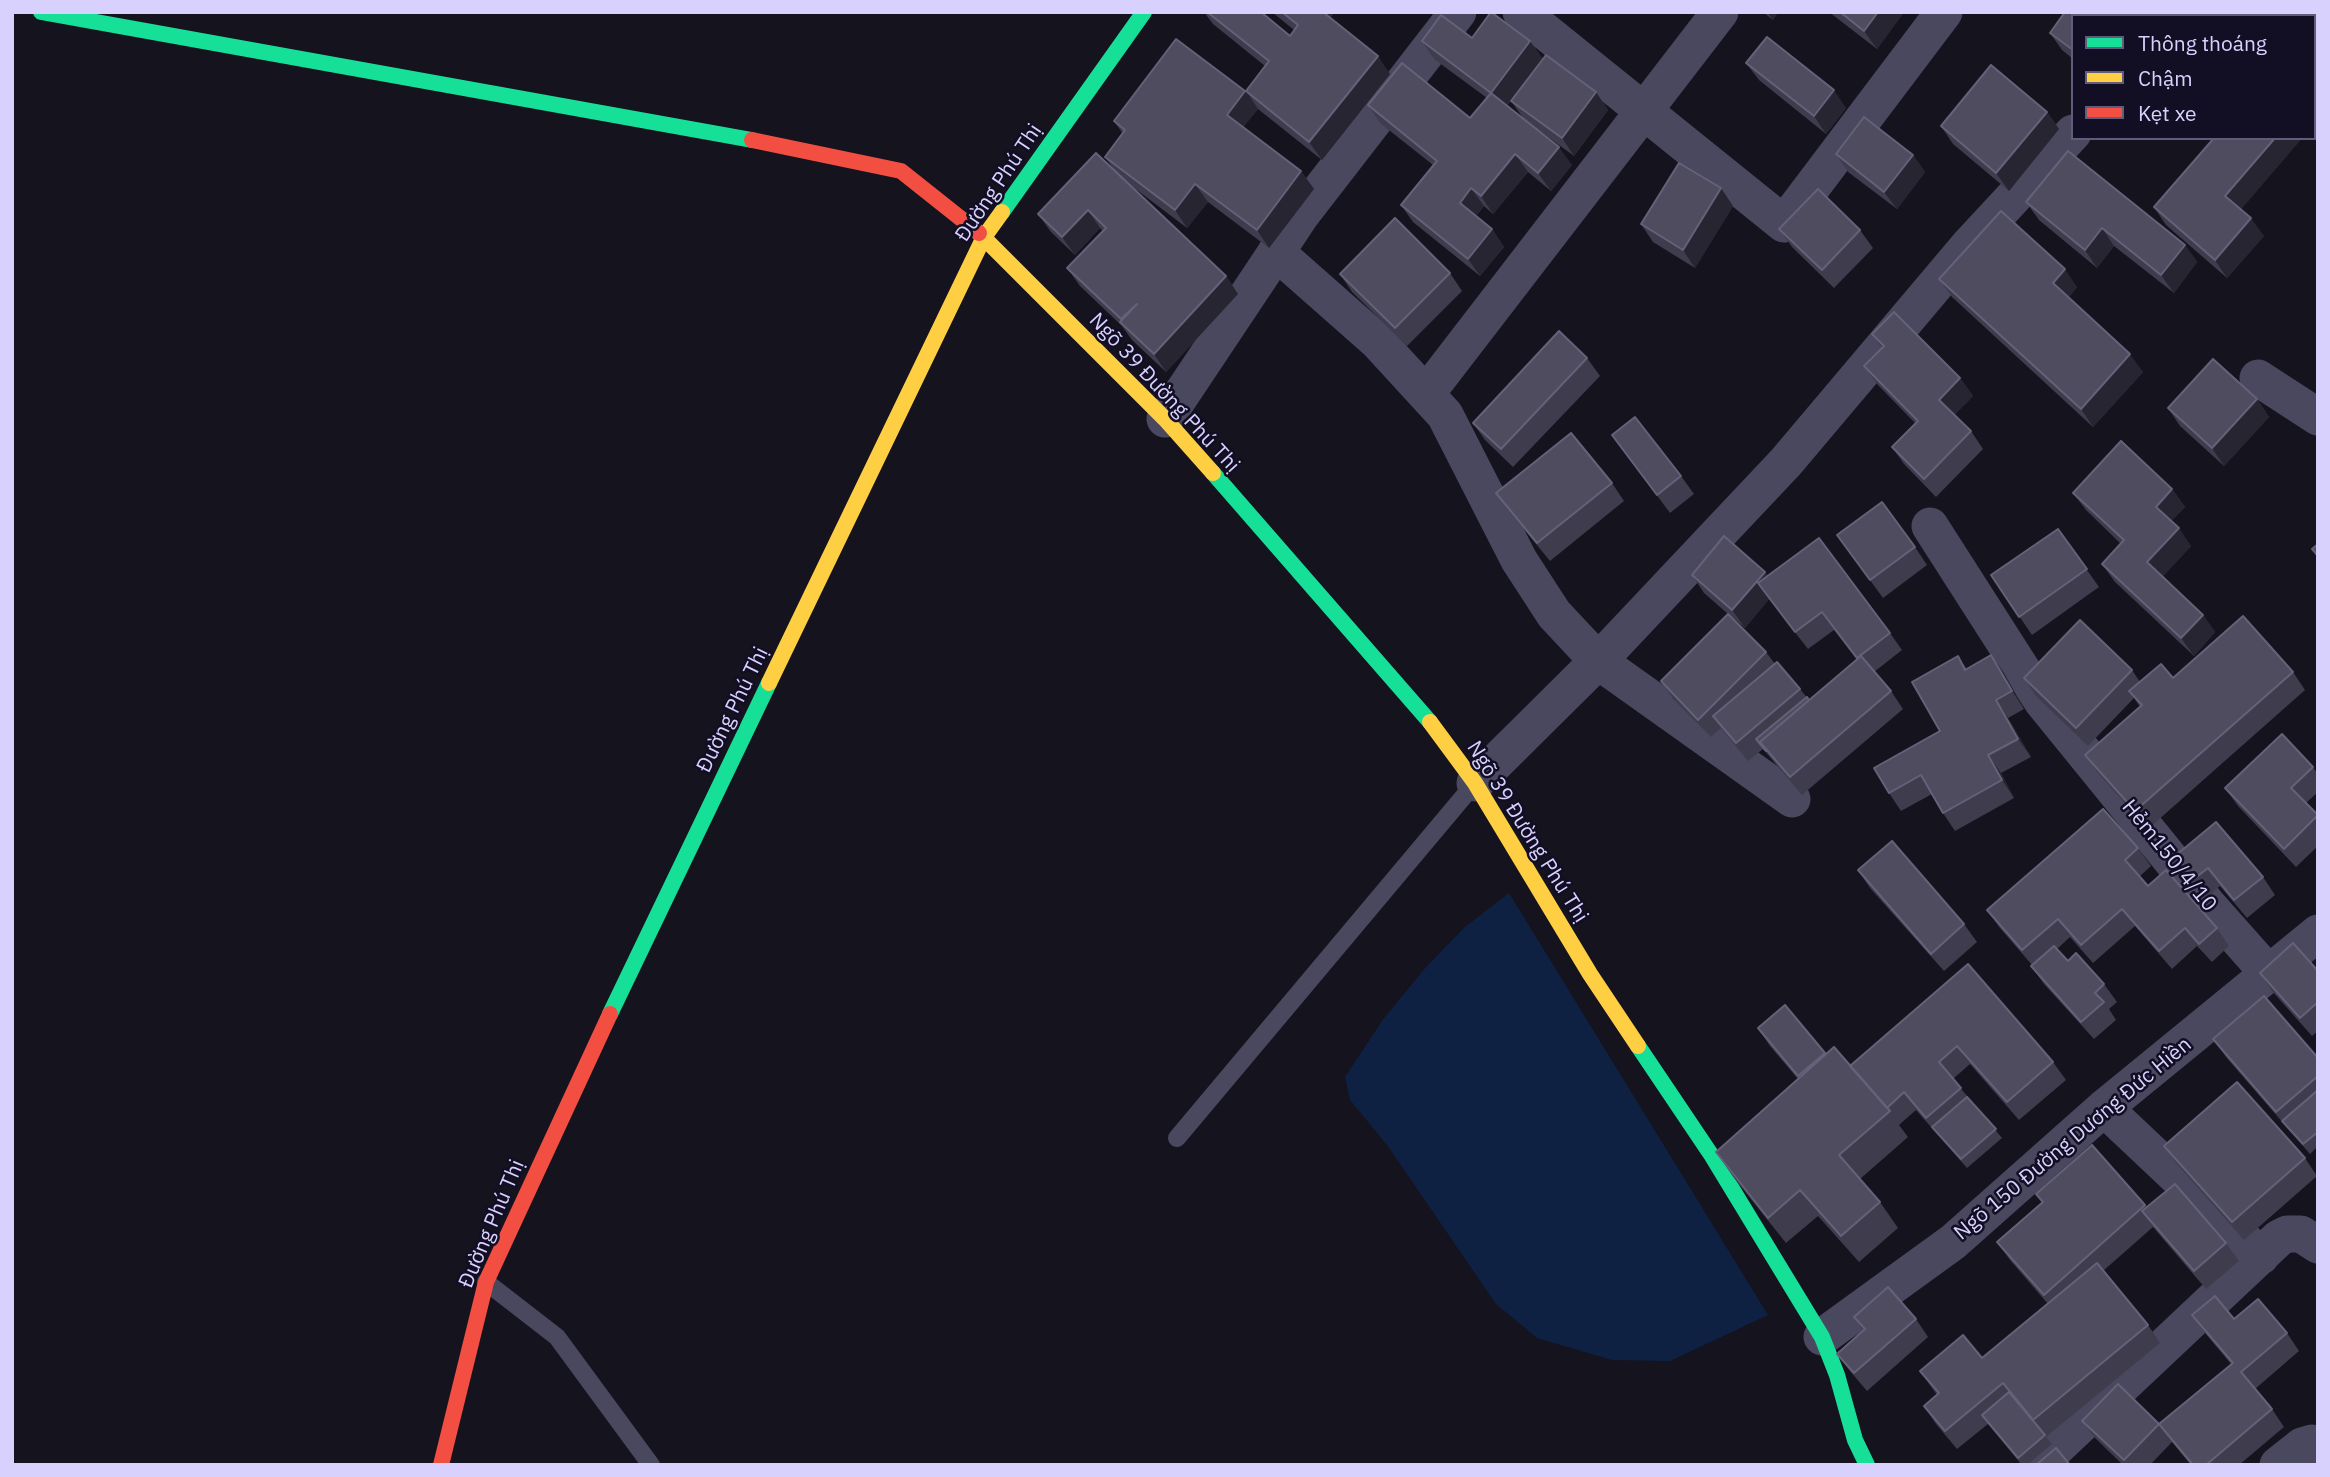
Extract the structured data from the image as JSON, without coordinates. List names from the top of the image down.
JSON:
{
  "streets": {
    "street": [
      "Đường Phú Thị",
      "Ngõ 39 Đường Phú Thị",
      "Hẻm150/4/10",
      "Ngõ 150 Đường Dương Đức Hiền"
    ]
  },
  "crossings": [
    ["Đường Phú Thị", "Ngõ 39 Đường Phú Thị"],
    ["Ngõ 39 Đường Phú Thị", "Ngõ 150 Đường Dương Đức Hiền"],
    ["Hẻm150/4/10", "Ngõ 150 Đường Dương Đức Hiền"]
  ],
  "legend": ["Thông thoáng", "Chậm", "Kẹt xe"]
}
